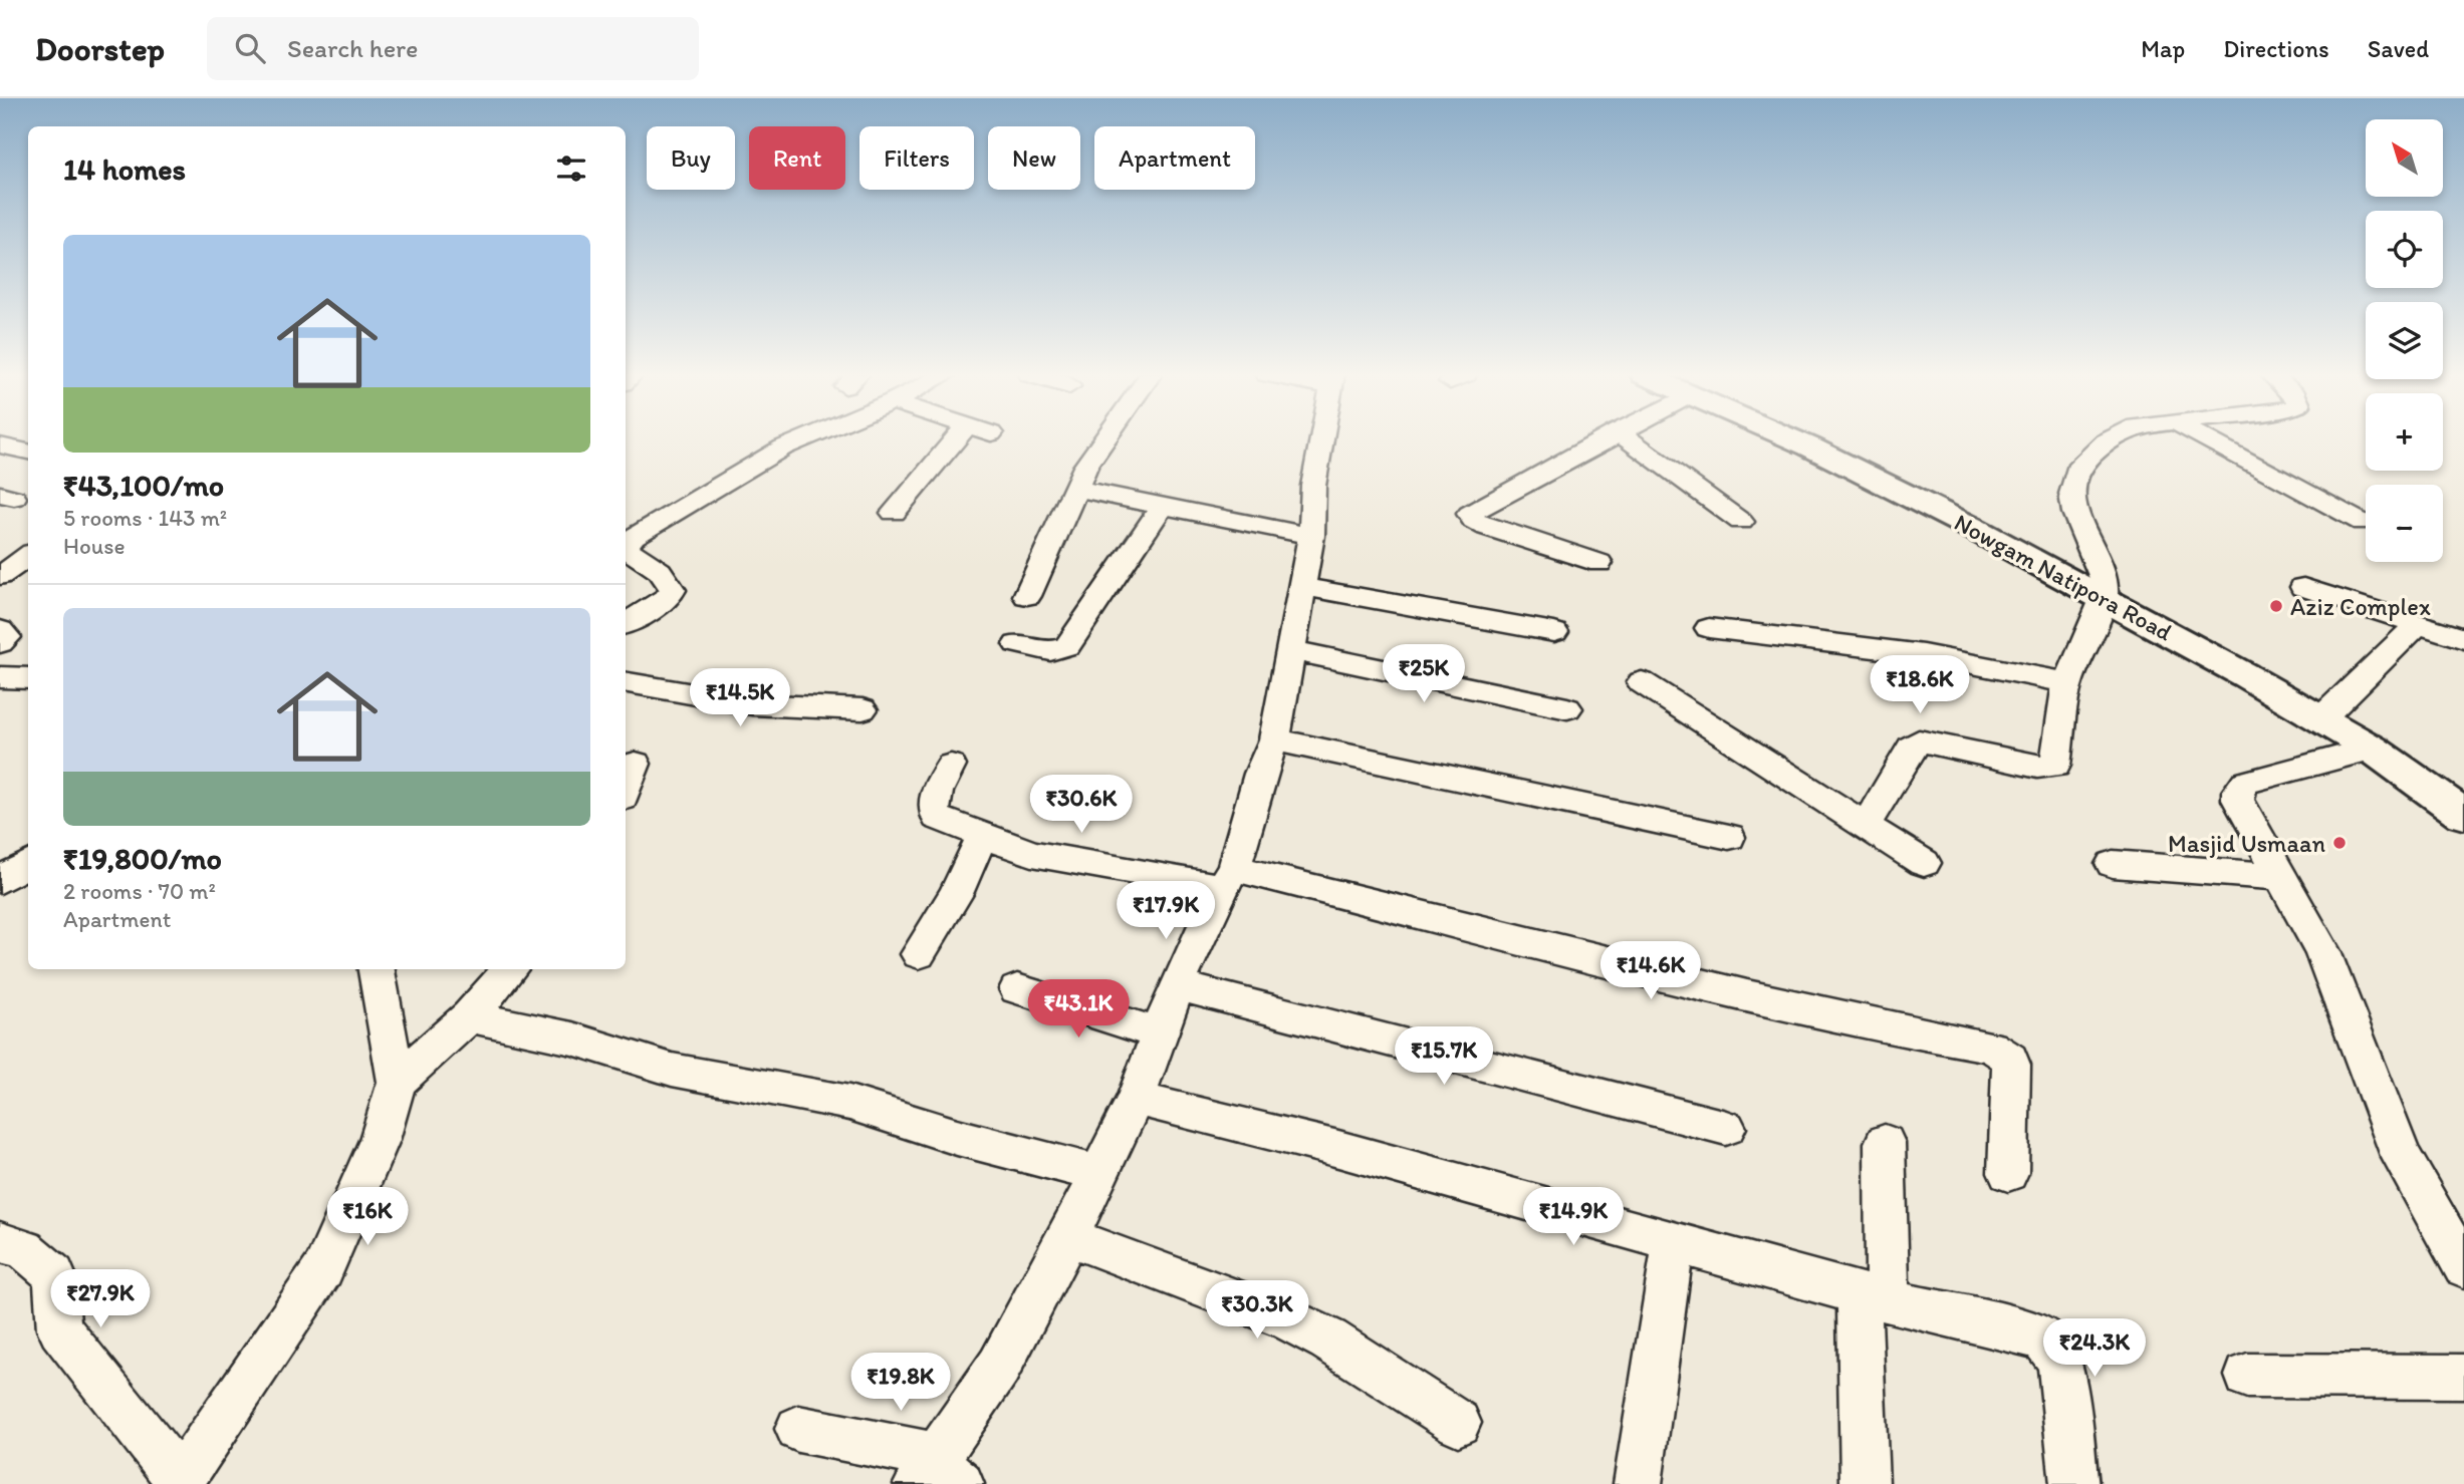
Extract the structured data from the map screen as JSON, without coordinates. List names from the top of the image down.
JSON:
{
  "streets": {
    "main road": ["Nowgam Natipora Road"]
  },
  "places": ["Aziz Complex", "Masjid Usmaan"],
  "north": "top left",
  "page": {
    "header": "Doorstep",
    "search": "Search here",
    "nav": ["Map", "Directions", "Saved"],
    "map_buttons": ["+", "−"],
    "chip": [
      "Buy",
      "Rent",
      "Filters",
      "New",
      "Apartment"
    ],
    "heading": "14 homes",
    "list": [
      {
        "name": "₹43,100/mo",
        "note": "5 rooms · 143 m² · House"
      },
      {
        "name": "₹19,800/mo",
        "note": "2 rooms · 70 m² · Apartment"
      }
    ],
    "price": [
      "₹25K",
      "₹18.6K",
      "₹14.5K",
      "₹30.6K",
      "₹17.9K",
      "₹14.6K",
      "₹43.1K",
      "₹15.7K",
      "₹16K",
      "₹14.9K",
      "₹27.9K",
      "₹30.3K",
      "₹24.3K",
      "₹19.8K"
    ]
  }
}
